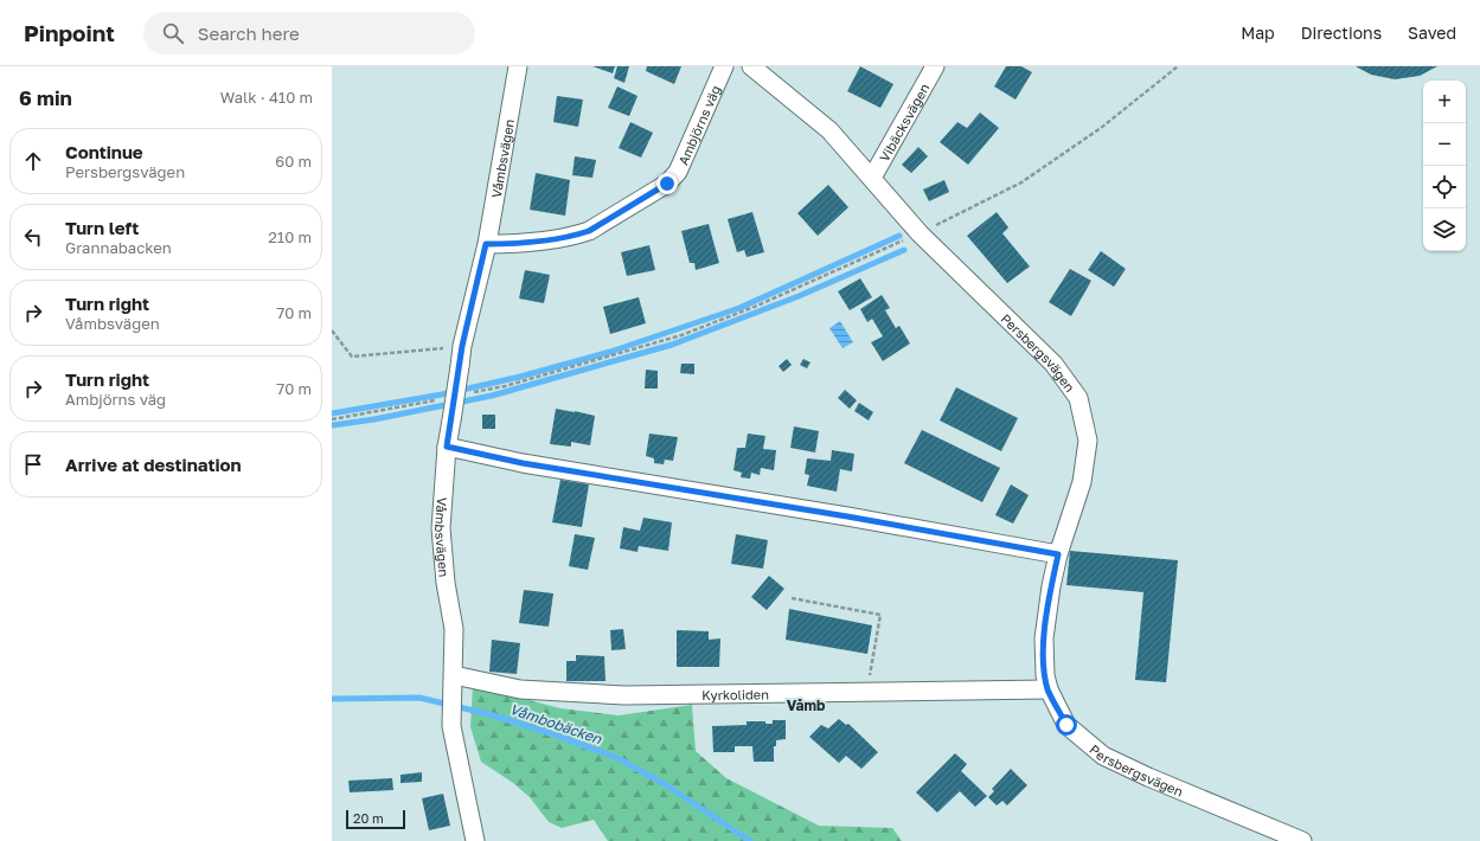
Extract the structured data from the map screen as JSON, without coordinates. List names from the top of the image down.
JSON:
{
  "streets": {
    "street": [
      "Vibäcksvägen",
      "Ambjörns väg",
      "Våmbsvägen",
      "Persbergsvägen",
      "Kyrkoliden"
    ]
  },
  "crossings": [
    ["Vibäcksvägen", "Persbergsvägen"],
    ["Ambjörns väg", "Våmbsvägen"],
    ["Våmbsvägen", "Kyrkoliden"],
    ["Persbergsvägen", "Kyrkoliden"]
  ],
  "districts": ["Våmb"],
  "water": ["Våmbobäcken"],
  "scale_bar": "20 m",
  "page": {
    "header": "Pinpoint",
    "search": "Search here",
    "nav": ["Map", "Directions", "Saved"],
    "heading": ["6 min", "Walk · 410 m"],
    "map_buttons": ["+", "−"],
    "list": [
      ["Continue", "Persbergsvägen", "60 m"],
      ["Turn left", "Grannabacken", "210 m"],
      ["Turn right", "Våmbsvägen", "70 m"],
      ["Turn right", "Ambjörns väg", "70 m"],
      "Arrive at destination"
    ],
    "scale": "20 m"
  }
}
